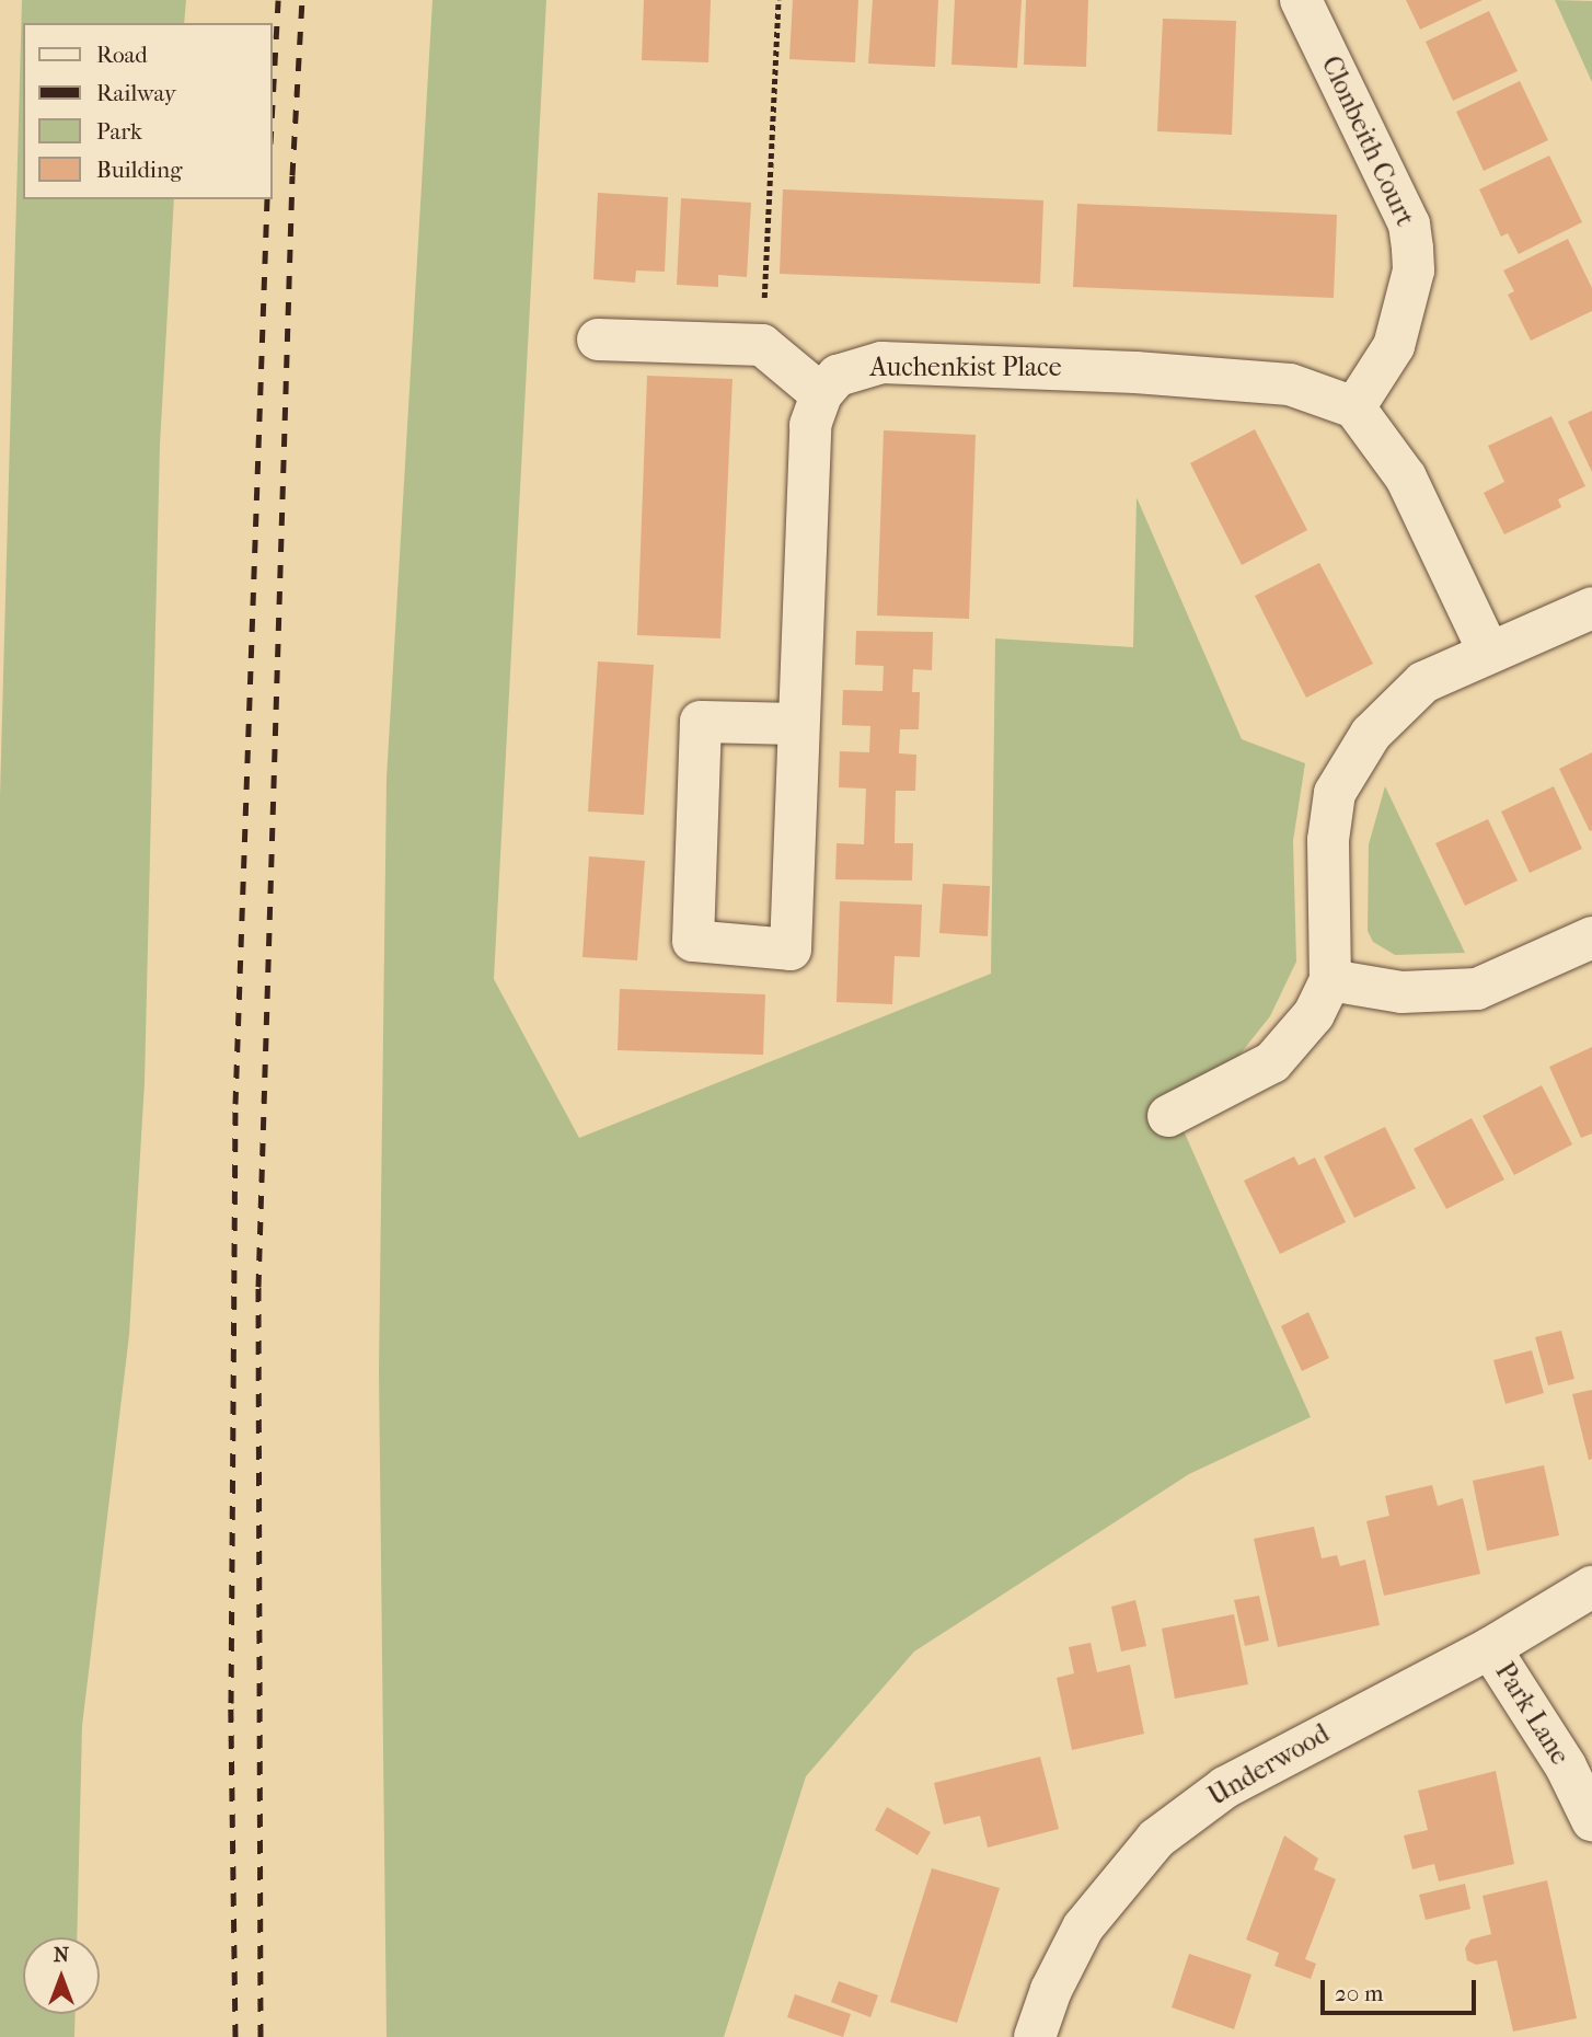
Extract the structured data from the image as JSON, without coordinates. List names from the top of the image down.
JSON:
{
  "streets": {
    "street": [
      "Clonbeith Court",
      "Auchenkist Place",
      "Park Lane",
      "Underwood"
    ]
  },
  "crossings": [
    ["Clonbeith Court", "Auchenkist Place"],
    ["Park Lane", "Underwood"]
  ],
  "legend": [
    "Road",
    "Railway",
    "Park",
    "Building"
  ],
  "scale_bar": "20 m",
  "north": "top"
}
